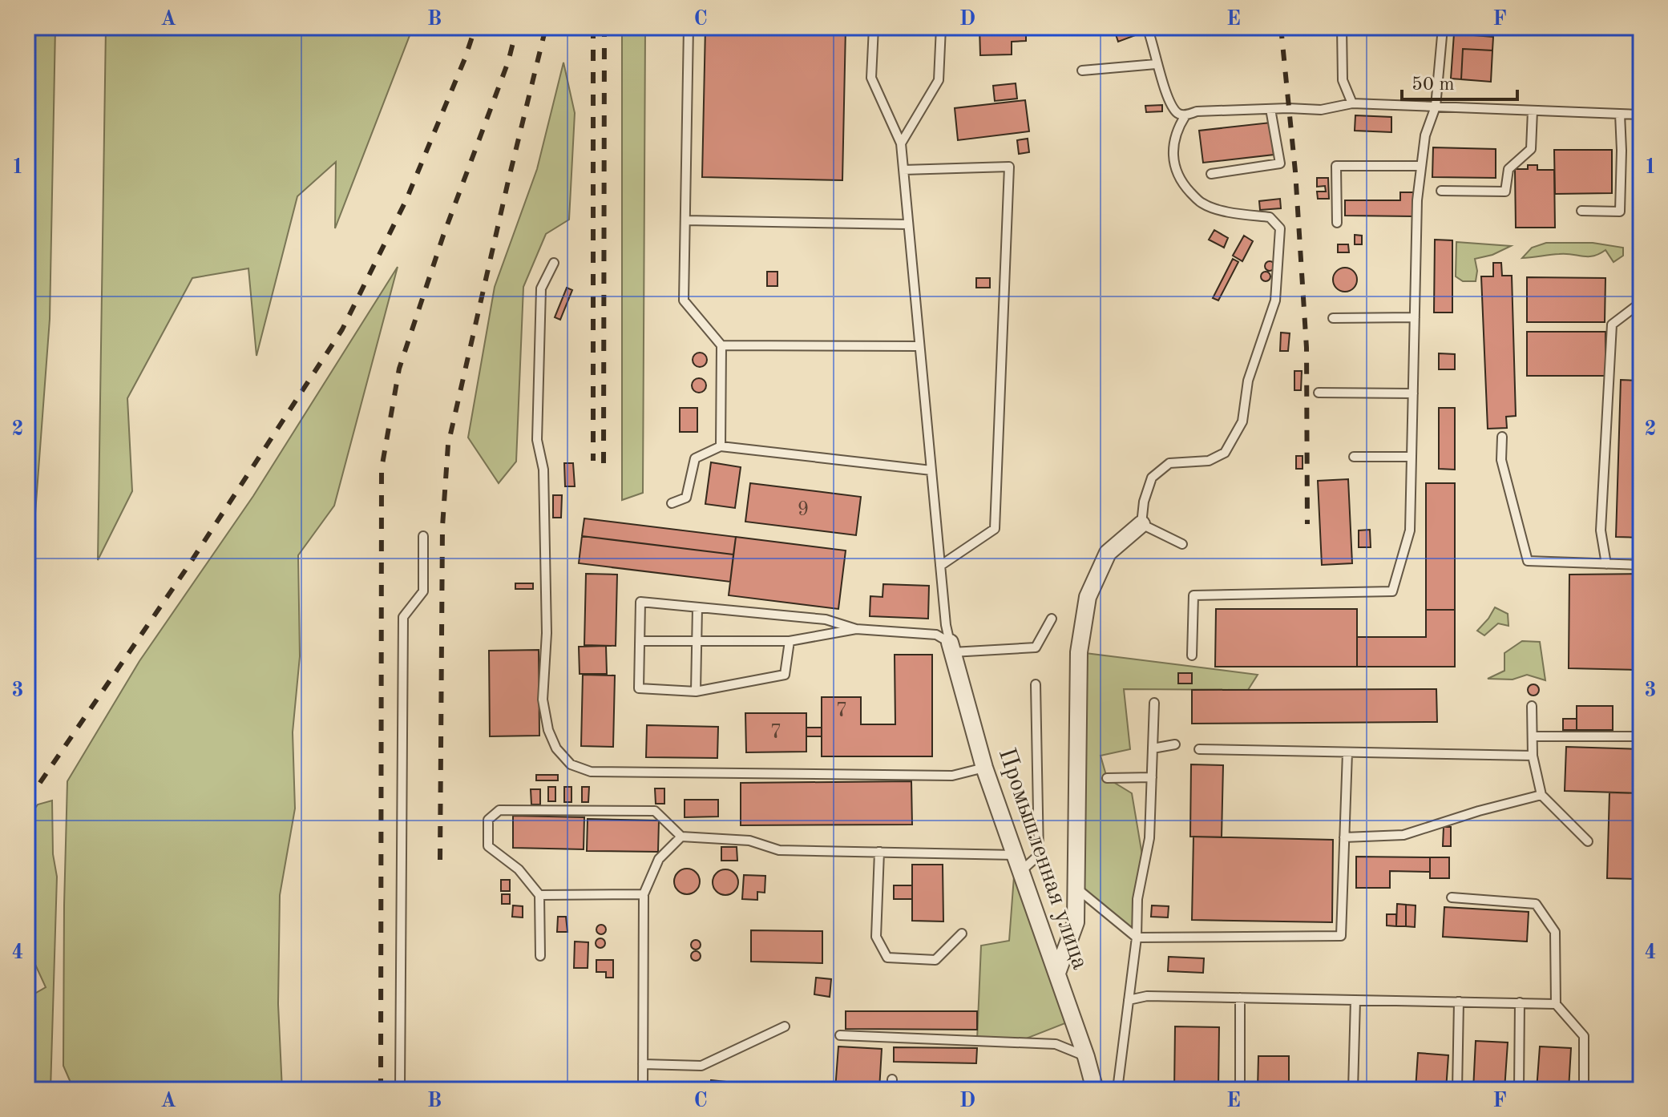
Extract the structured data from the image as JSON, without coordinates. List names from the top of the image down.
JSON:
{
  "streets": {
    "street": ["Промышленная улица"]
  },
  "house_numbers": ["9", "7", "7"],
  "scale_bar": "50 m",
  "grid": {
    "columns": [
      "A",
      "B",
      "C",
      "D",
      "E",
      "F"
    ],
    "rows": [
      "1",
      "2",
      "3",
      "4"
    ]
  }
}
